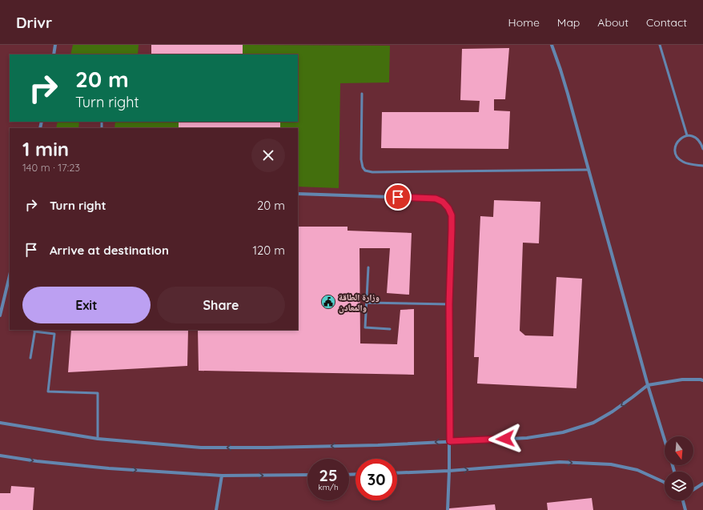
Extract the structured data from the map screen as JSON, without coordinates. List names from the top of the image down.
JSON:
{
  "places": {
    "public building": ["وزارة الطاقة والمعادن"]
  },
  "north": "bottom",
  "page": {
    "header": "Drivr",
    "nav": [
      "Home",
      "Map",
      "About",
      "Contact"
    ],
    "turn": ["20 m", "Turn right"],
    "heading": ["1 min", "140 m · 17:23"],
    "list": [
      {
        "name": "Turn right",
        "value": "20 m"
      },
      {
        "name": "Arrive at destination",
        "value": "120 m"
      }
    ],
    "buttons": ["Exit", "Share"],
    "speed": "25 km/h",
    "limit": "30"
  }
}
